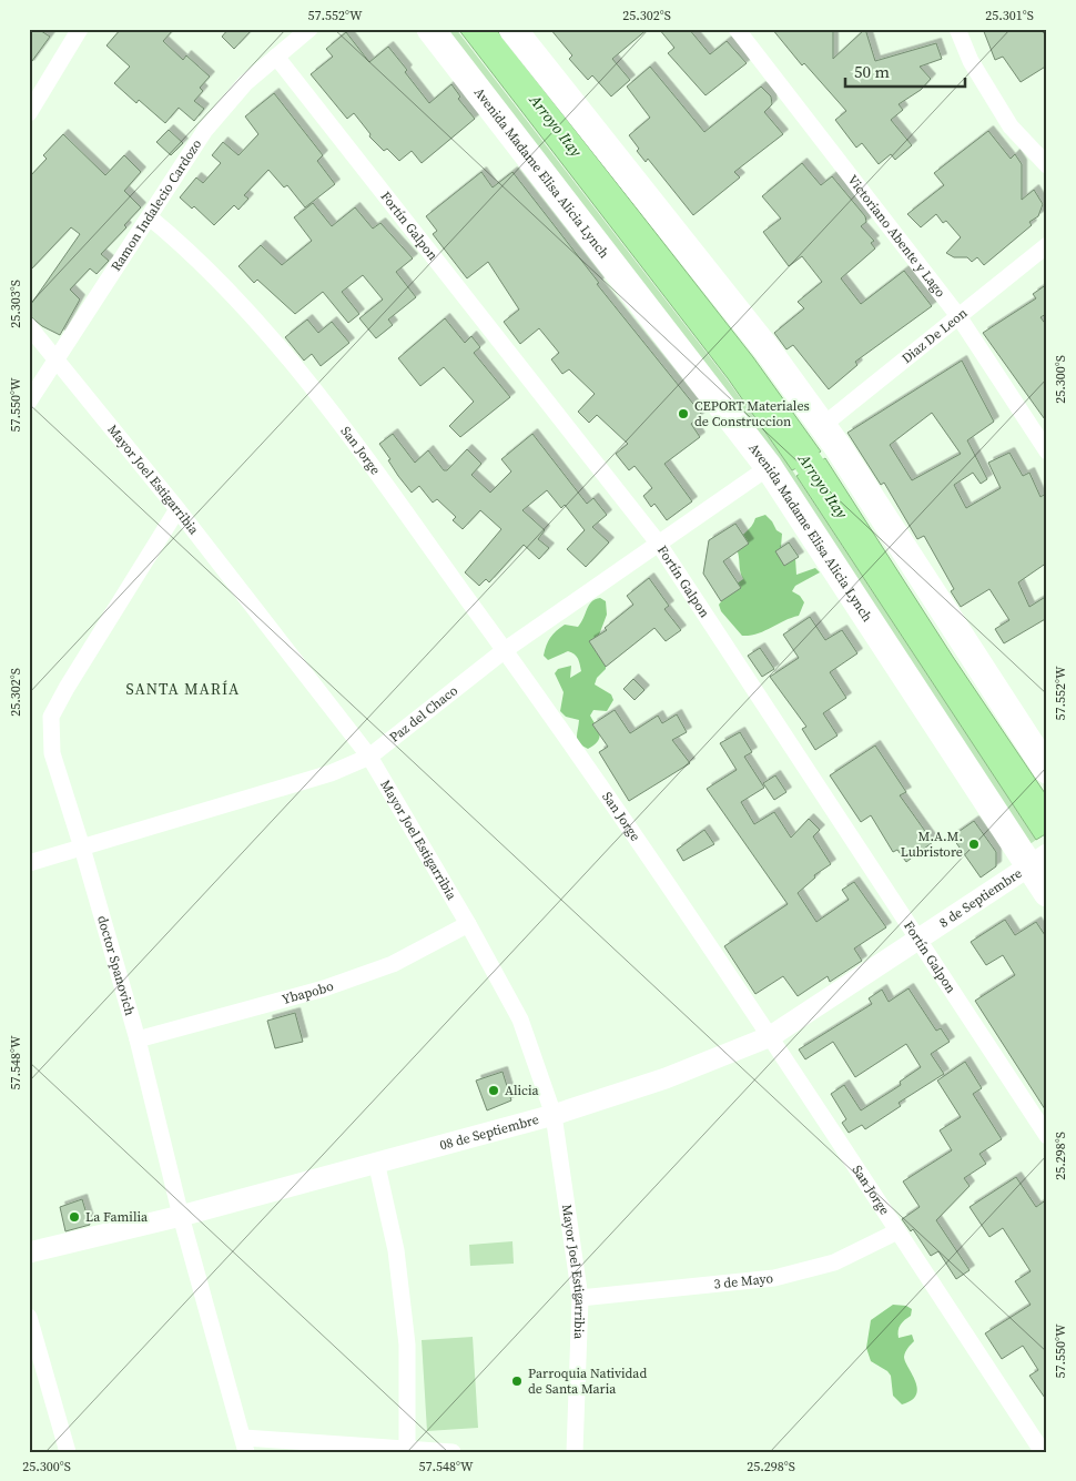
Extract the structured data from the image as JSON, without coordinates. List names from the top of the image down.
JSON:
{
  "streets": {
    "highway": ["Avenida Madame Elisa Alicia Lynch"],
    "street": [
      "Ramon Indalecio Cardozo",
      "Fortín Galpon",
      "Victoriano Abente y Lago",
      "Diaz De Leon",
      "San Jorge",
      "Mayor Joel Estigarribia",
      "Paz del Chaco",
      "8 de Septiembre",
      "doctor Spanovich",
      "Ybapobo",
      "08 de Septiembre",
      "3 de Mayo"
    ]
  },
  "crossings": [
    ["Avenida Madame Elisa Alicia Lynch", "Paz del Chaco"],
    ["Avenida Madame Elisa Alicia Lynch", "8 de Septiembre"],
    ["Ramon Indalecio Cardozo", "Fortín Galpon"],
    ["Ramon Indalecio Cardozo", "San Jorge"],
    ["Ramon Indalecio Cardozo", "Mayor Joel Estigarribia"],
    ["Fortín Galpon", "Paz del Chaco"],
    ["Fortín Galpon", "8 de Septiembre"],
    ["Fortín Galpon", "08 de Septiembre"],
    ["Victoriano Abente y Lago", "Diaz De Leon"],
    ["San Jorge", "Paz del Chaco"],
    ["San Jorge", "08 de Septiembre"],
    ["San Jorge", "3 de Mayo"],
    ["Mayor Joel Estigarribia", "Paz del Chaco"],
    ["Mayor Joel Estigarribia", "doctor Spanovich"],
    ["Mayor Joel Estigarribia", "Ybapobo"],
    ["Mayor Joel Estigarribia", "08 de Septiembre"],
    ["Mayor Joel Estigarribia", "3 de Mayo"],
    ["Paz del Chaco", "doctor Spanovich"],
    ["8 de Septiembre", "08 de Septiembre"],
    ["doctor Spanovich", "Ybapobo"],
    ["doctor Spanovich", "08 de Septiembre"]
  ],
  "districts": ["SANTA MARÍA"],
  "water": ["Arroyo Itay"],
  "places": [
    "CEPORT Materiales de Construccion",
    "M.A.M. Lubristore",
    "Alicia",
    "La Familia",
    "Parroquia Natividad de Santa Maria"
  ],
  "scale_bar": "50 m",
  "coordinates": [
    "57.552°W",
    "25.302°S",
    "25.301°S",
    "25.303°S",
    "25.300°S",
    "57.550°W",
    "57.548°W",
    "25.298°S"
  ]
}
